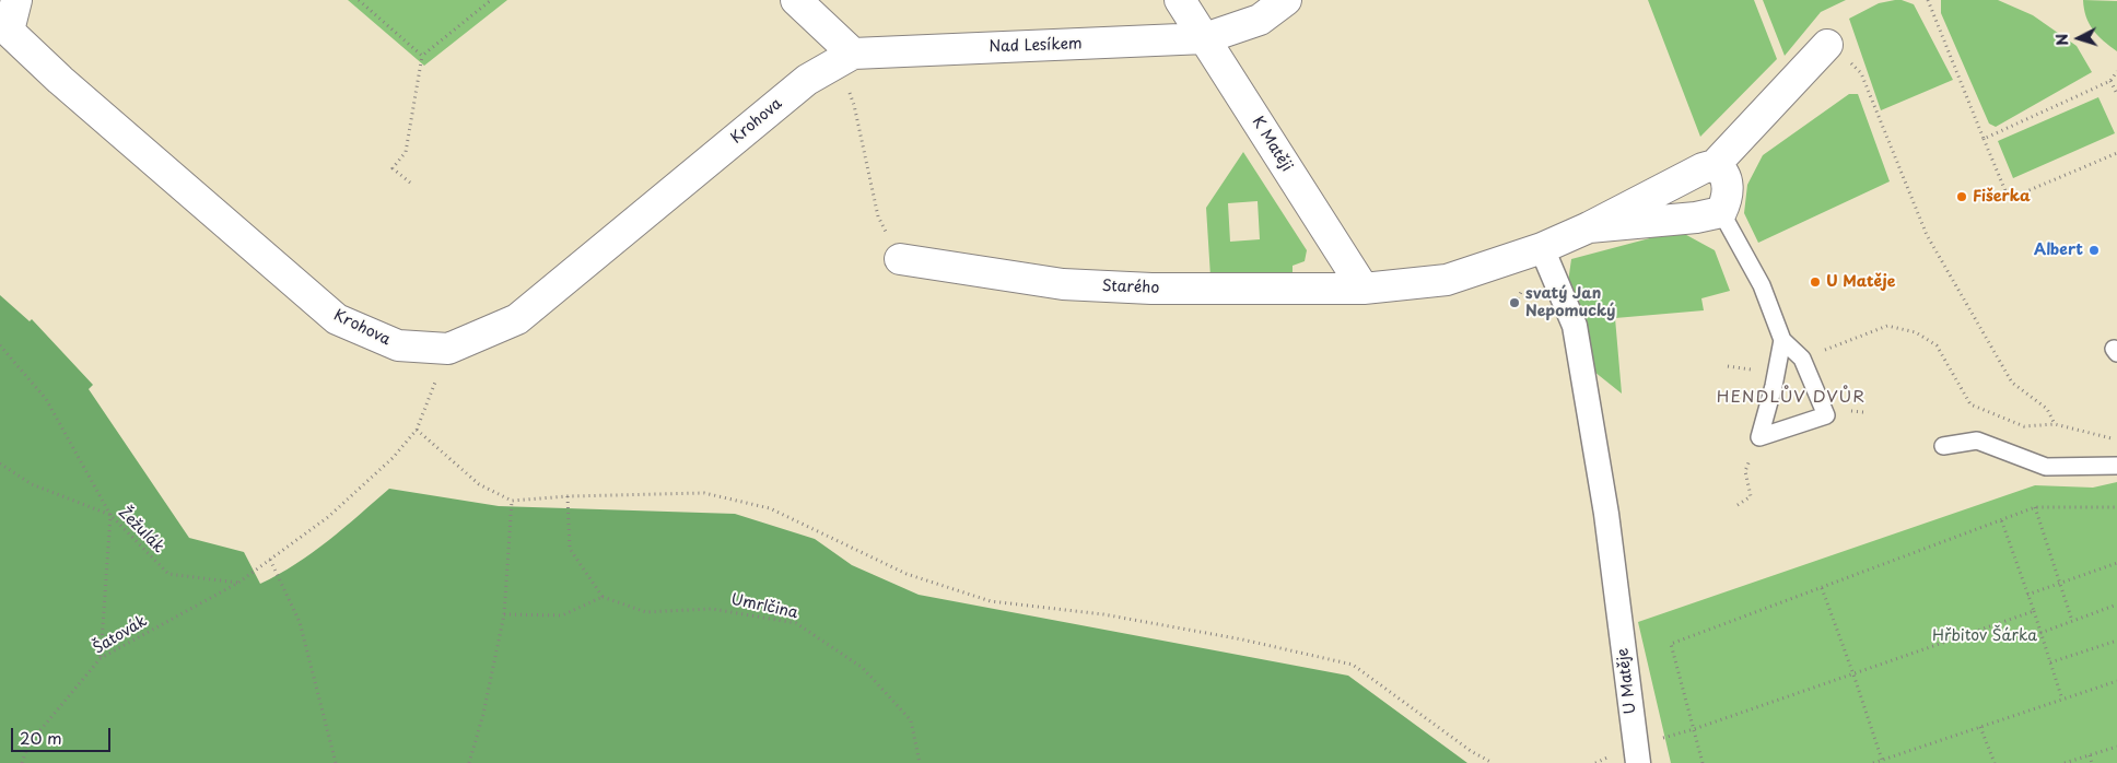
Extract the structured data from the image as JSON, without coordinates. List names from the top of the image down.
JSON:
{
  "streets": {
    "street": [
      "Nad Lesíkem",
      "Krohova",
      "K Matěji",
      "Starého",
      "U Matěje"
    ],
    "path": ["Žežulák", "Umrlčina", "Šatovák"]
  },
  "crossings": [
    ["Nad Lesíkem", "Krohova"],
    ["Nad Lesíkem", "K Matěji"],
    ["K Matěji", "Starého"],
    ["Žežulák", "Šatovák"]
  ],
  "districts": ["HENDLŮV DVŮR"],
  "parks": ["Hřbitov Šárka"],
  "places": [
    "Fišerka",
    "Albert",
    "U Matěje",
    "svatý Jan Nepomucký"
  ],
  "scale_bar": "20 m",
  "north": "left"
}
